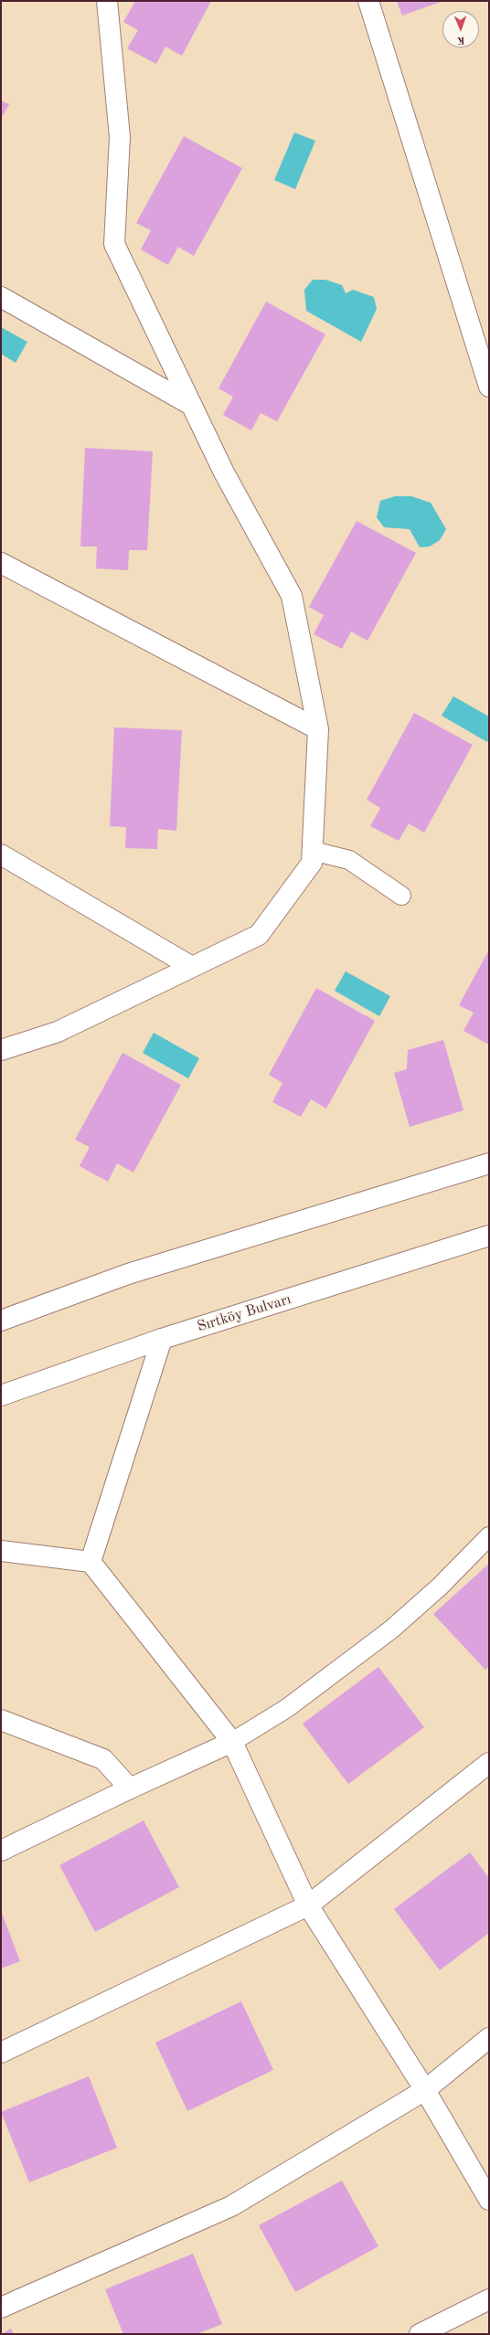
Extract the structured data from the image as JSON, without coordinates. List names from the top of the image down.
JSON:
{
  "streets": {
    "street": ["Sırtköy Bulvarı"]
  },
  "north": "bottom"
}
